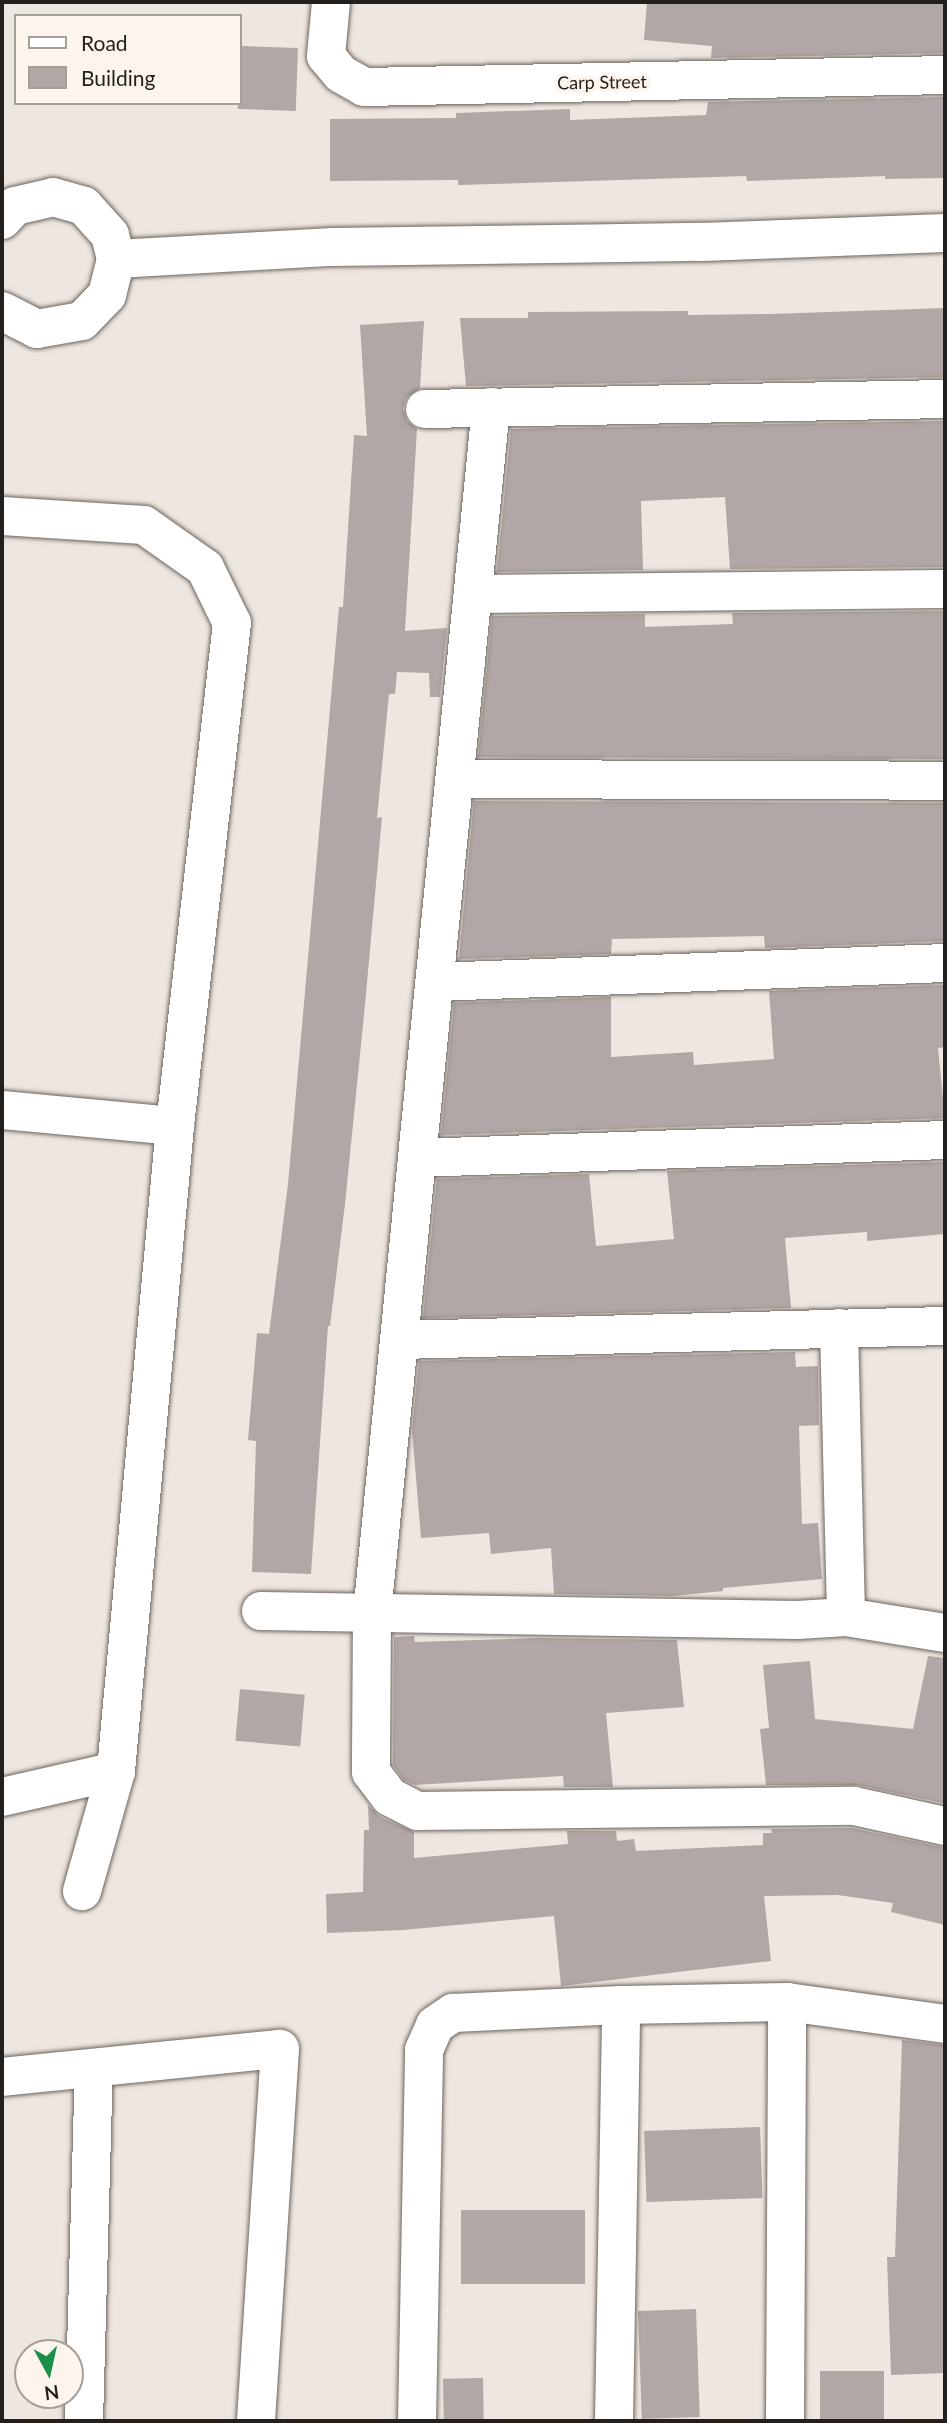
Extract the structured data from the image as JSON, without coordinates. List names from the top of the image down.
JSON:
{
  "streets": {
    "street": ["Carp Street"]
  },
  "legend": ["Road", "Building"],
  "north": "bottom"
}
